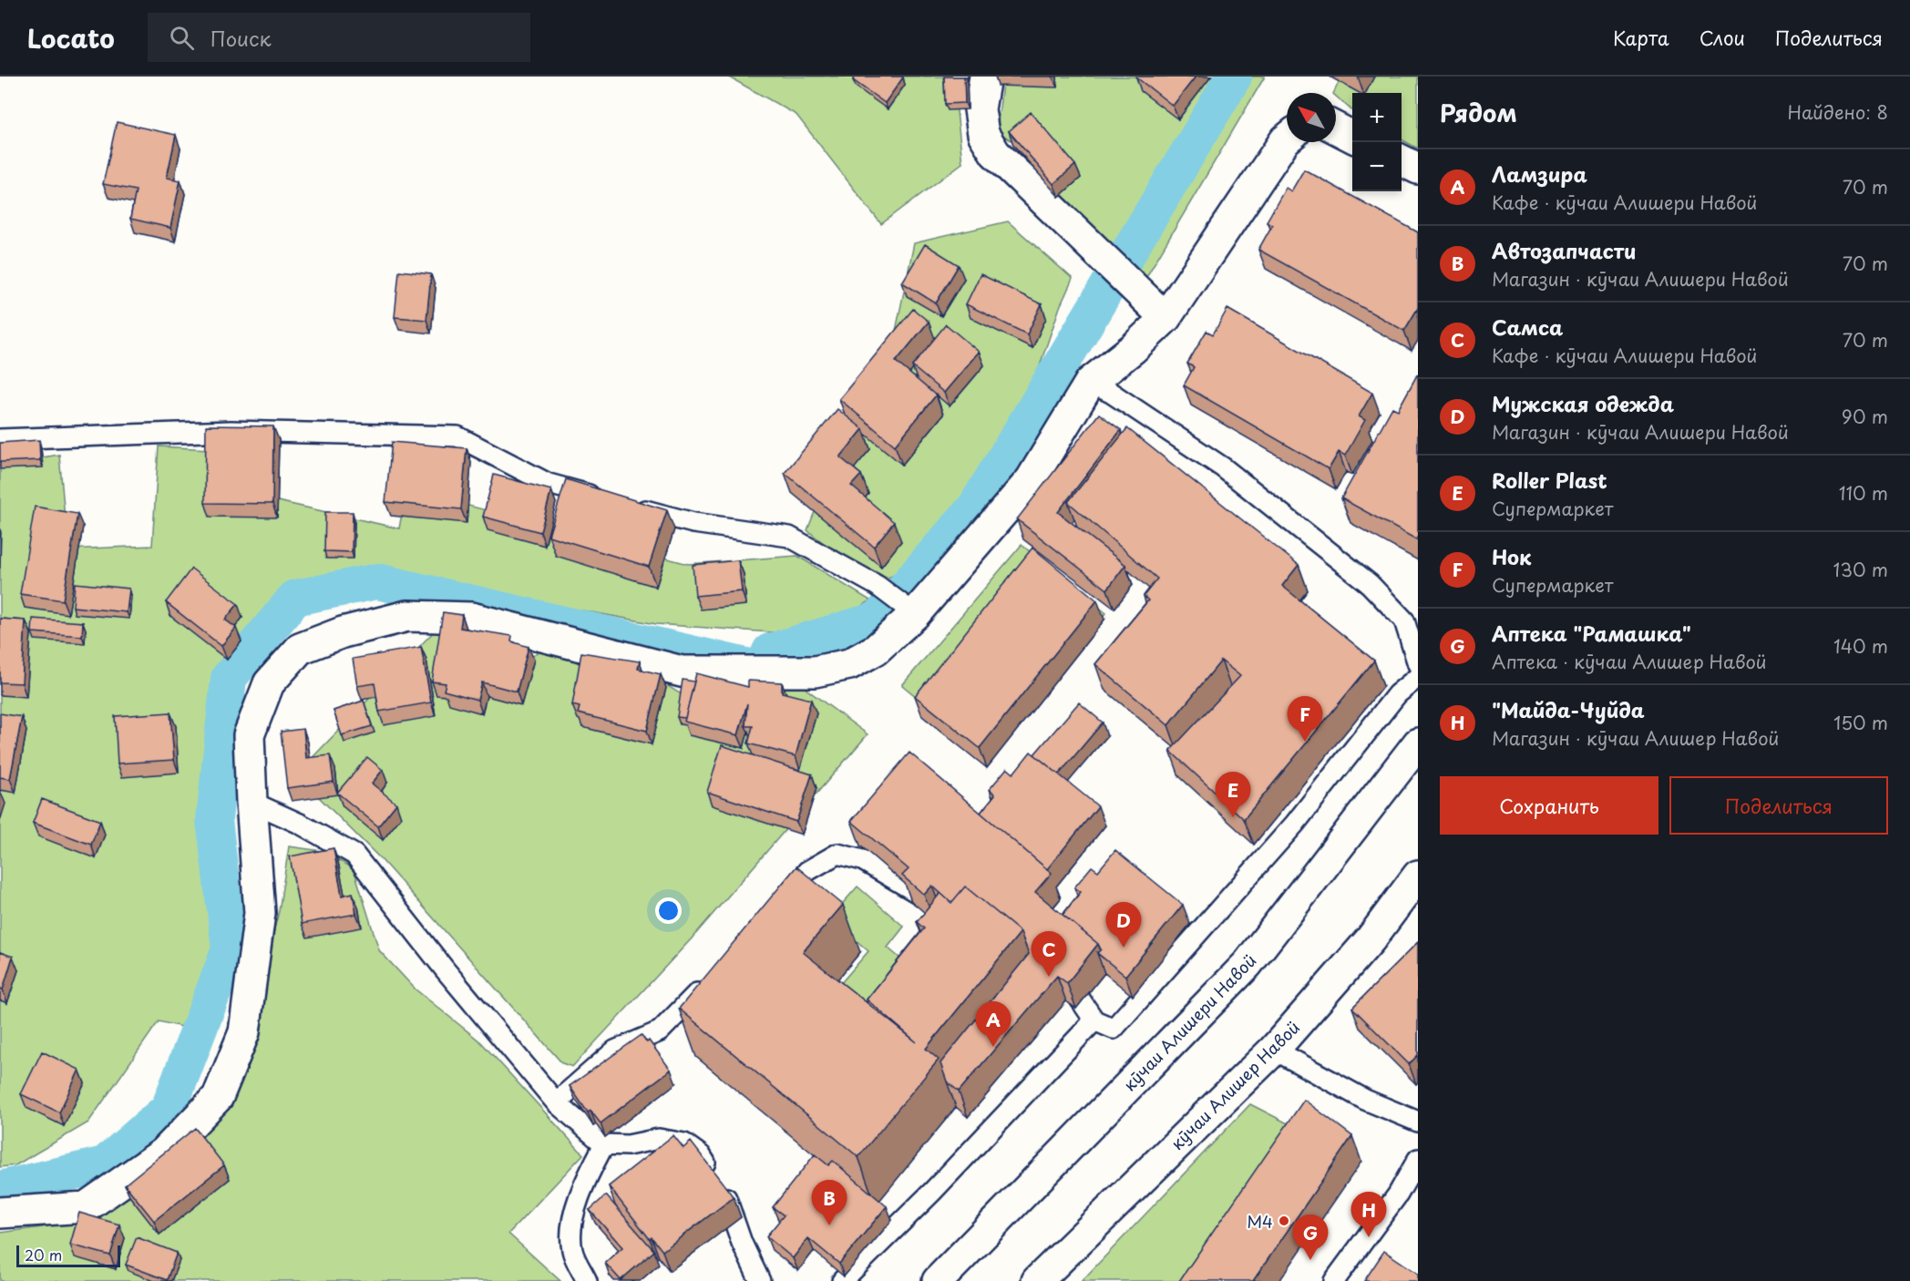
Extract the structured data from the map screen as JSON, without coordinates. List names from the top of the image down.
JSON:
{
  "streets": {
    "street": ["кӯчаи Алишери Навоӣ", "кӯчаи Алишер Навоӣ"]
  },
  "places": ["М4"],
  "scale_bar": "20 m",
  "north": "top left",
  "page": {
    "header": "Locato",
    "search": "Поиск",
    "nav": ["Карта", "Слои", "Поделиться"],
    "heading": ["Рядом", "Найдено: 8"],
    "map_buttons": ["+", "−"],
    "list": [
      {
        "mark": "A",
        "name": "Ламзира",
        "note": "Кафе · кӯчаи Алишери Навоӣ",
        "value": "70 m"
      },
      {
        "mark": "B",
        "name": "Автозапчасти",
        "note": "Магазин · кӯчаи Алишери Навоӣ",
        "value": "70 m"
      },
      {
        "mark": "C",
        "name": "Самса",
        "note": "Кафе · кӯчаи Алишери Навоӣ",
        "value": "70 m"
      },
      {
        "mark": "D",
        "name": "Мужская одежда",
        "note": "Магазин · кӯчаи Алишери Навоӣ",
        "value": "90 m"
      },
      {
        "mark": "E",
        "name": "Roller Plast",
        "note": "Супермаркет",
        "value": "110 m"
      },
      {
        "mark": "F",
        "name": "Нок",
        "note": "Супермаркет",
        "value": "130 m"
      },
      {
        "mark": "G",
        "name": "Аптека \"Рамашка\"",
        "note": "Аптека · кӯчаи Алишер Навоӣ",
        "value": "140 m"
      },
      {
        "mark": "H",
        "name": "\"Майда-Чуйда",
        "note": "Магазин · кӯчаи Алишер Навоӣ",
        "value": "150 m"
      }
    ],
    "pins": [
      "F",
      "E",
      "D",
      "C",
      "A",
      "B",
      "H",
      "G"
    ],
    "buttons": ["Сохранить", "Поделиться"],
    "scale": "20 m"
  }
}
